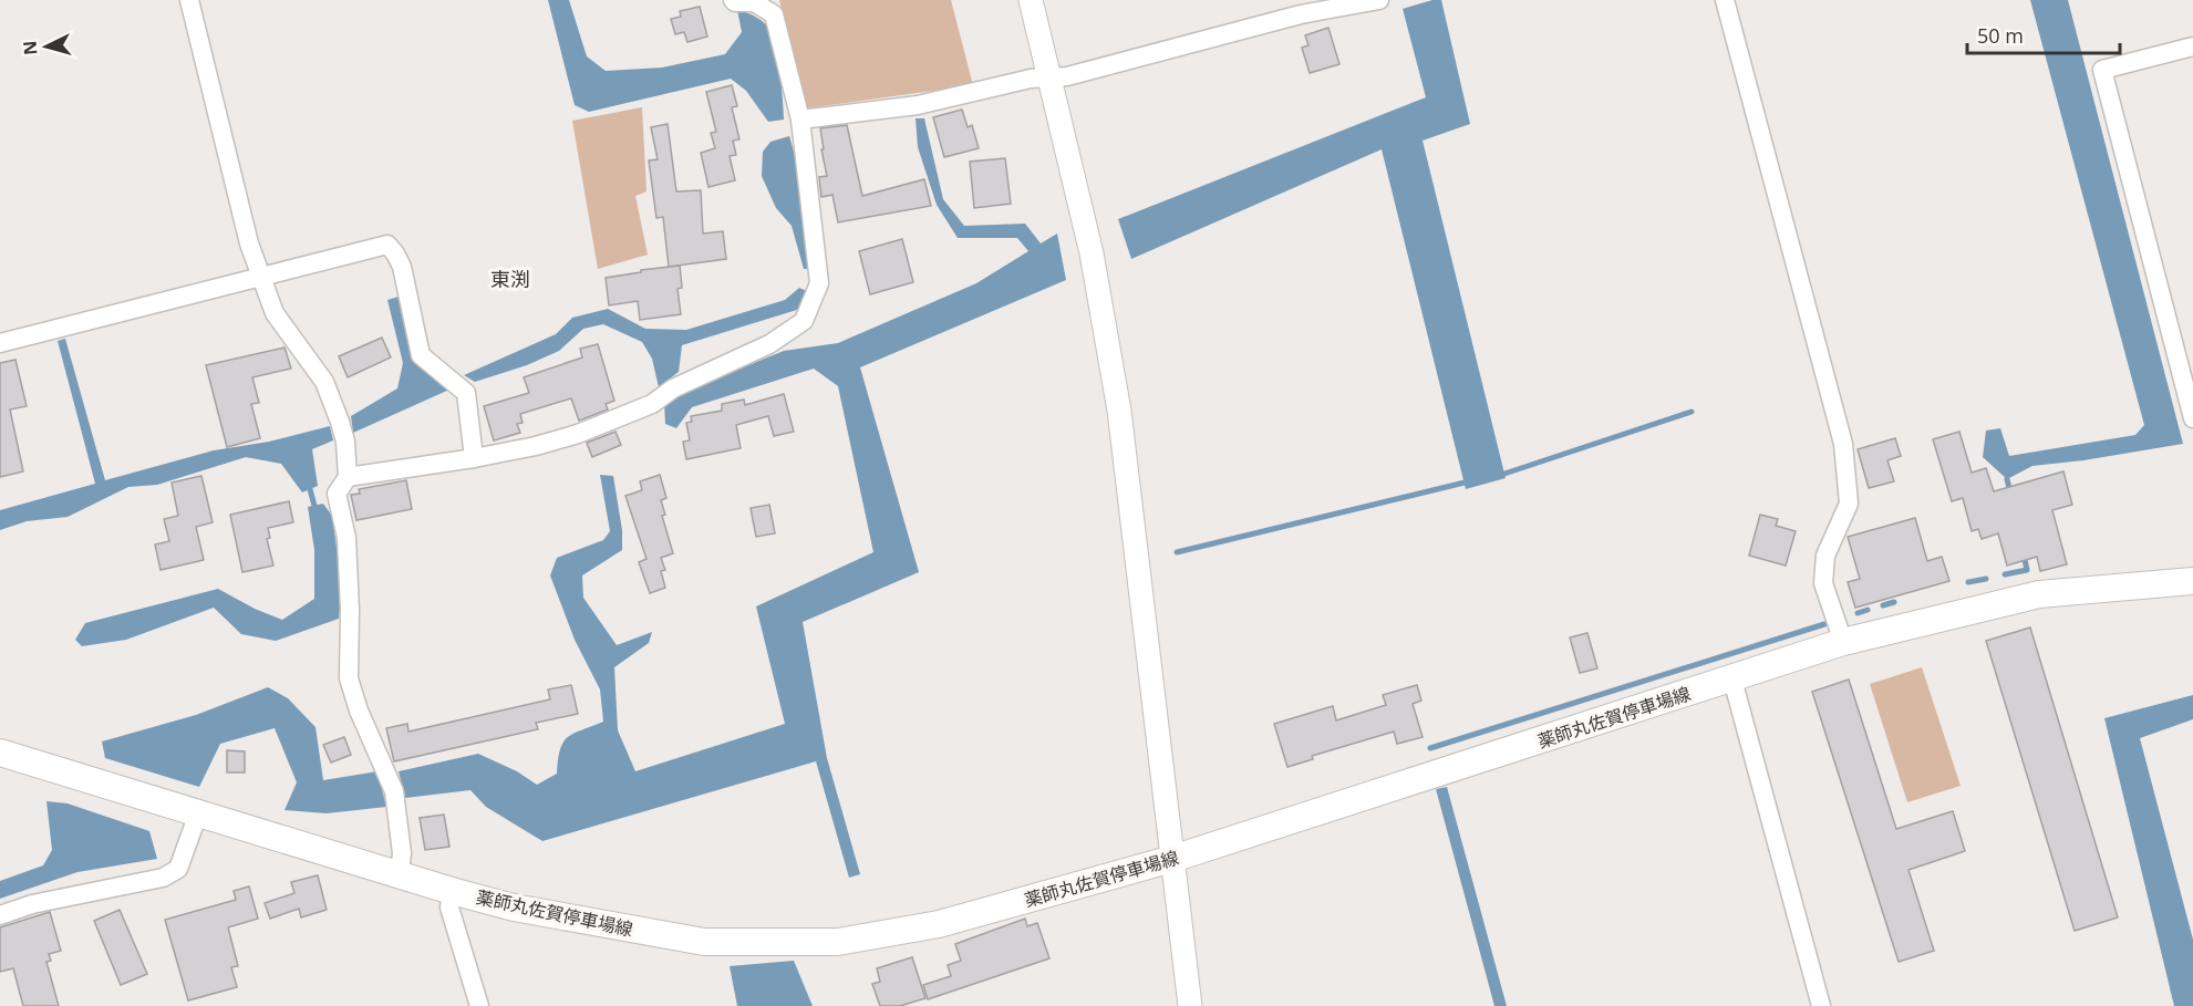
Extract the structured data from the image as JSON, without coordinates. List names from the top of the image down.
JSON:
{
  "streets": {
    "main road": ["薬師丸佐賀停車場線"]
  },
  "districts": ["東渕"],
  "scale_bar": "50 m",
  "north": "left"
}
